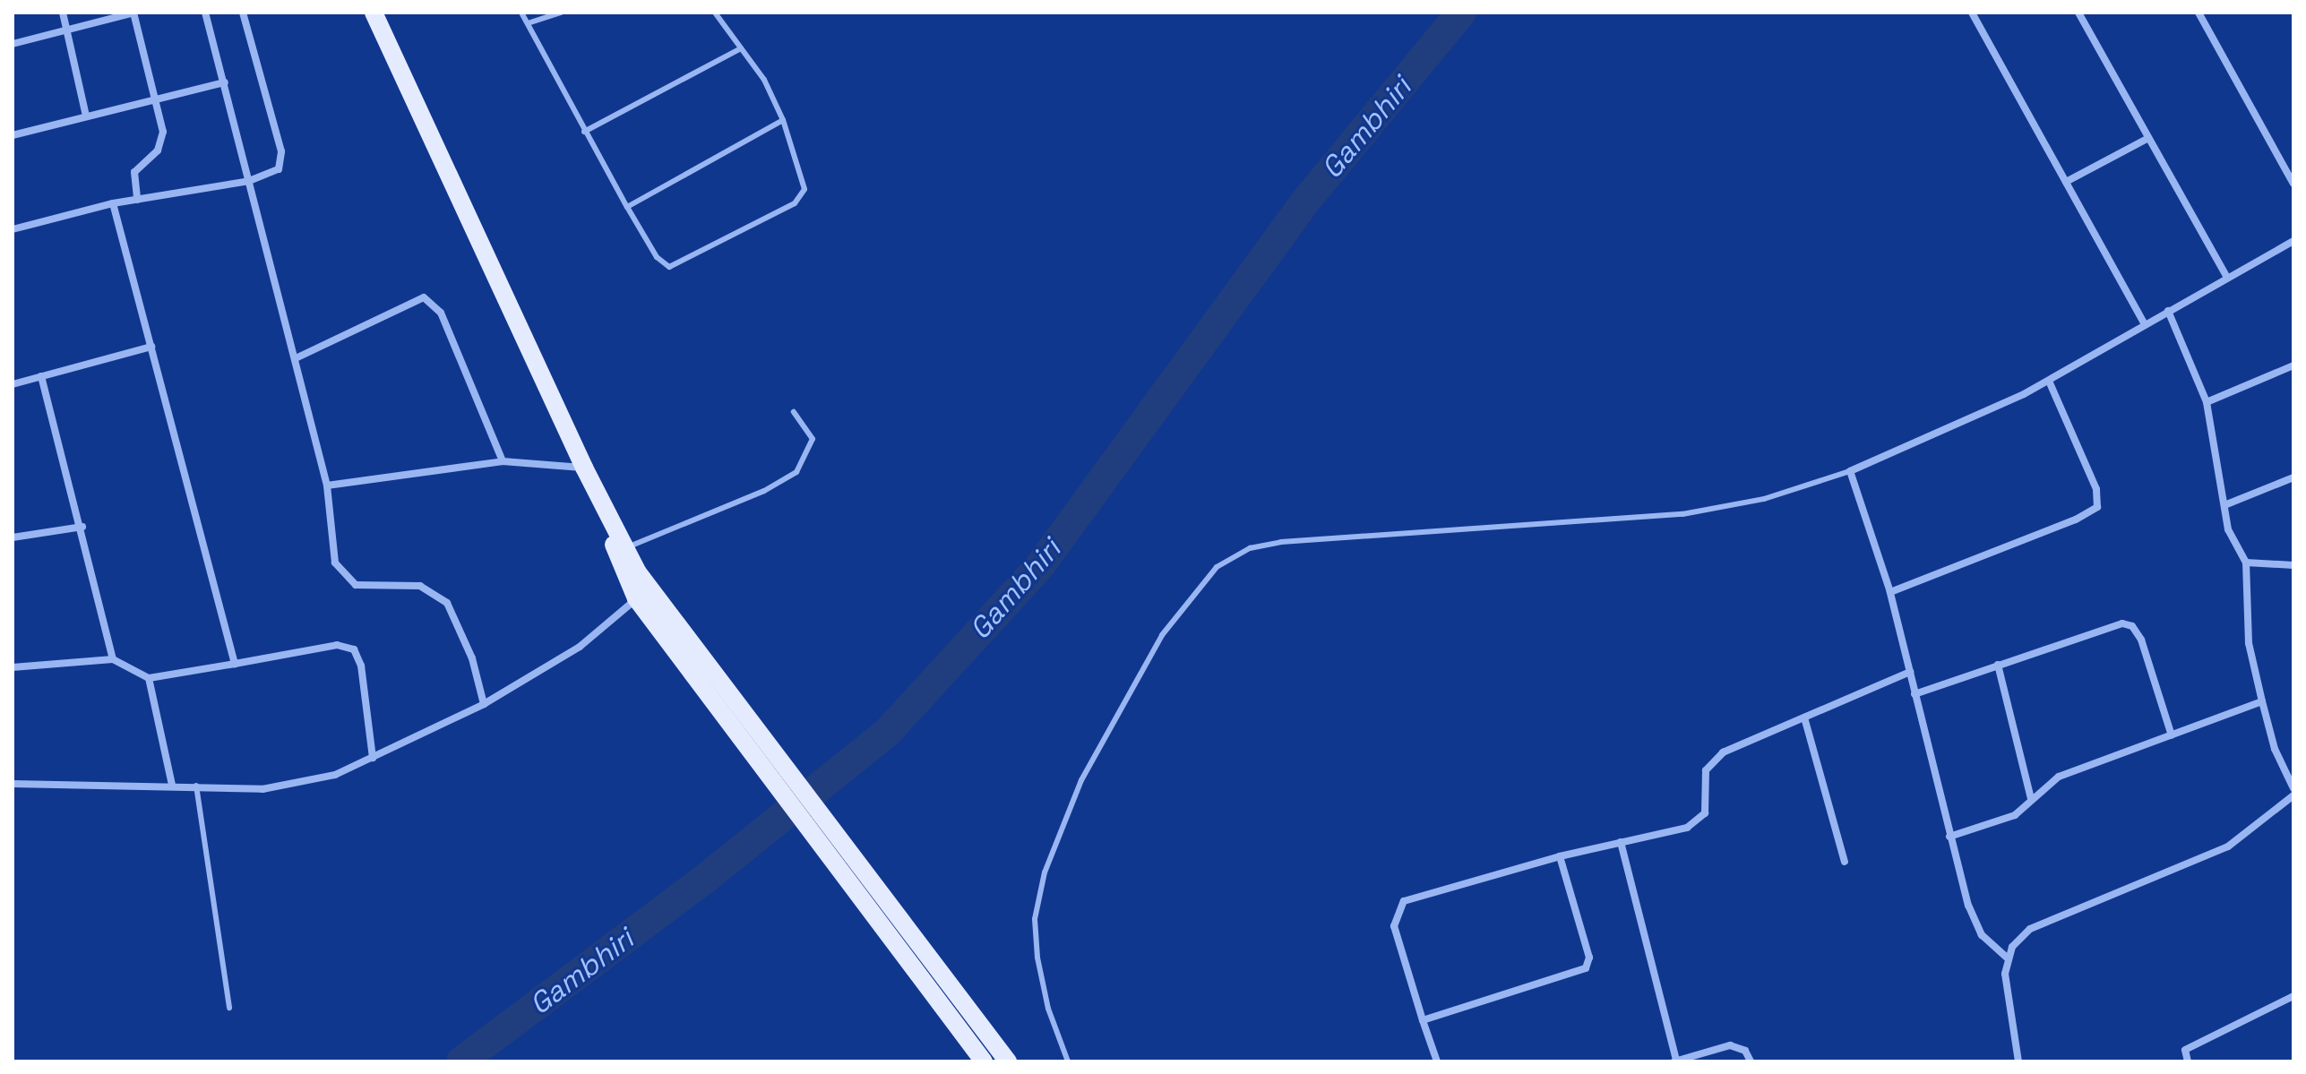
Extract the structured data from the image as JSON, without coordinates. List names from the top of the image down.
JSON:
{
  "water": ["Gambhiri"]
}
